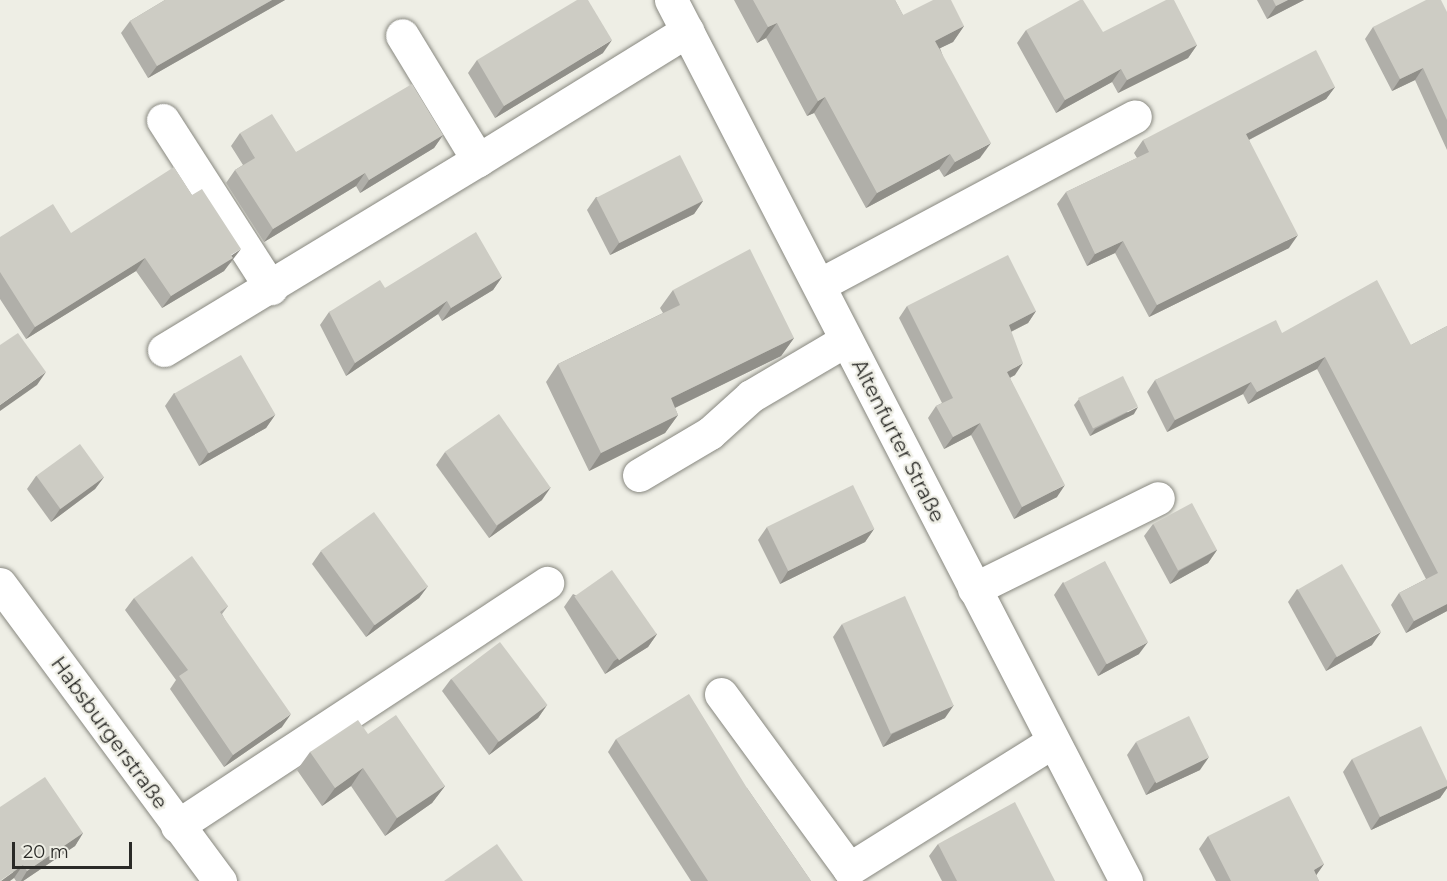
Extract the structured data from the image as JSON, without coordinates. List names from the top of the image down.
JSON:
{
  "streets": {
    "street": ["Altenfurter Straße", "Habsburgerstraße"]
  },
  "scale_bar": "20 m"
}
